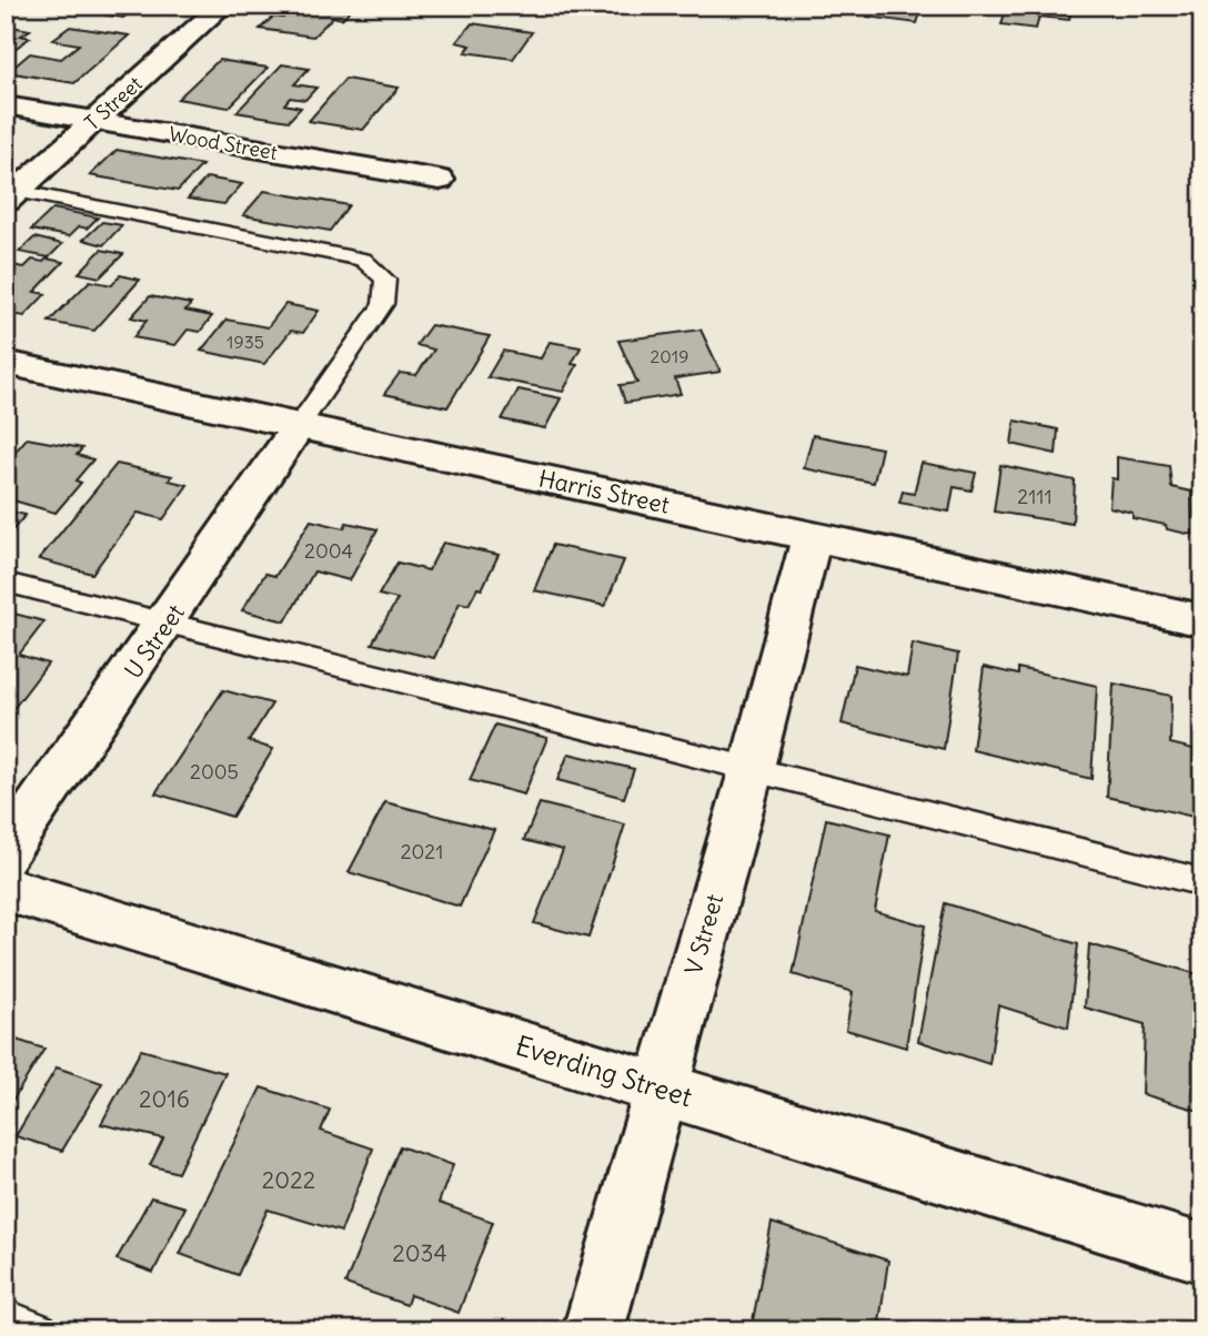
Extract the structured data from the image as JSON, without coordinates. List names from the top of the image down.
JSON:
{
  "streets": {
    "street": [
      "T Street",
      "Wood Street",
      "Harris Street",
      "U Street",
      "V Street",
      "Everding Street"
    ]
  },
  "crossings": [
    ["T Street", "Wood Street"],
    ["Harris Street", "U Street"],
    ["Harris Street", "V Street"],
    ["V Street", "Everding Street"]
  ],
  "house_numbers": [
    "1935",
    "2019",
    "2111",
    "2004",
    "2005",
    "2021",
    "2016",
    "2022",
    "2034"
  ]
}
